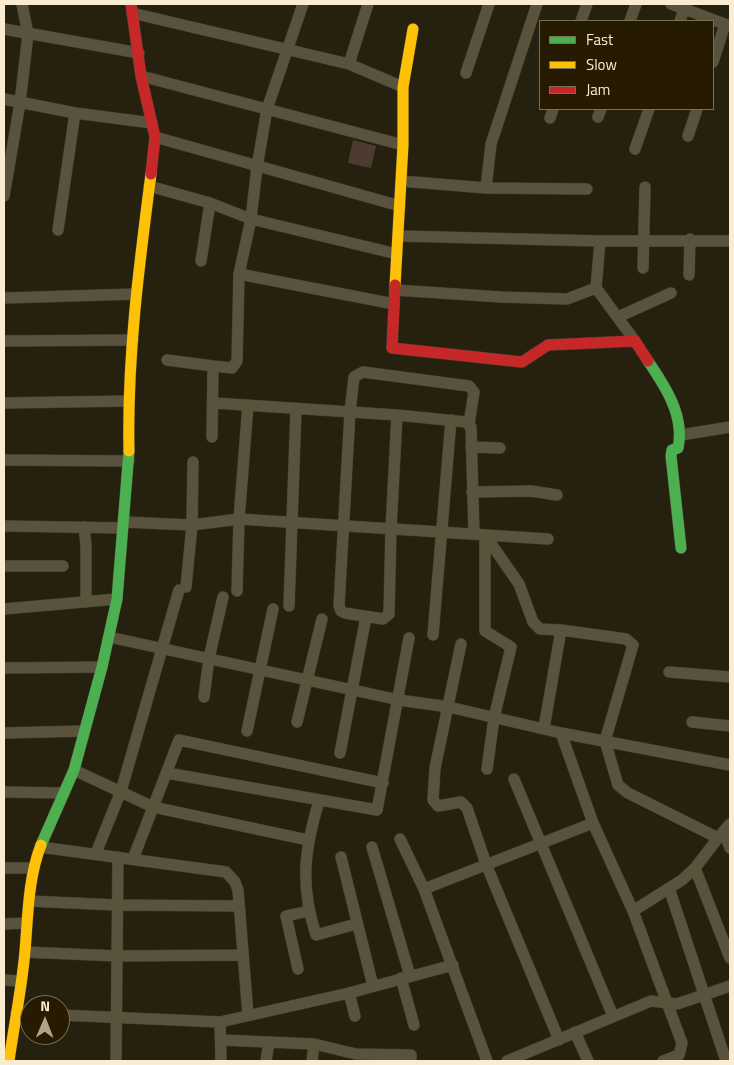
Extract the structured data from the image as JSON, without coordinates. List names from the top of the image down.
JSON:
{
  "legend": ["Fast", "Slow", "Jam"],
  "north": "top"
}
